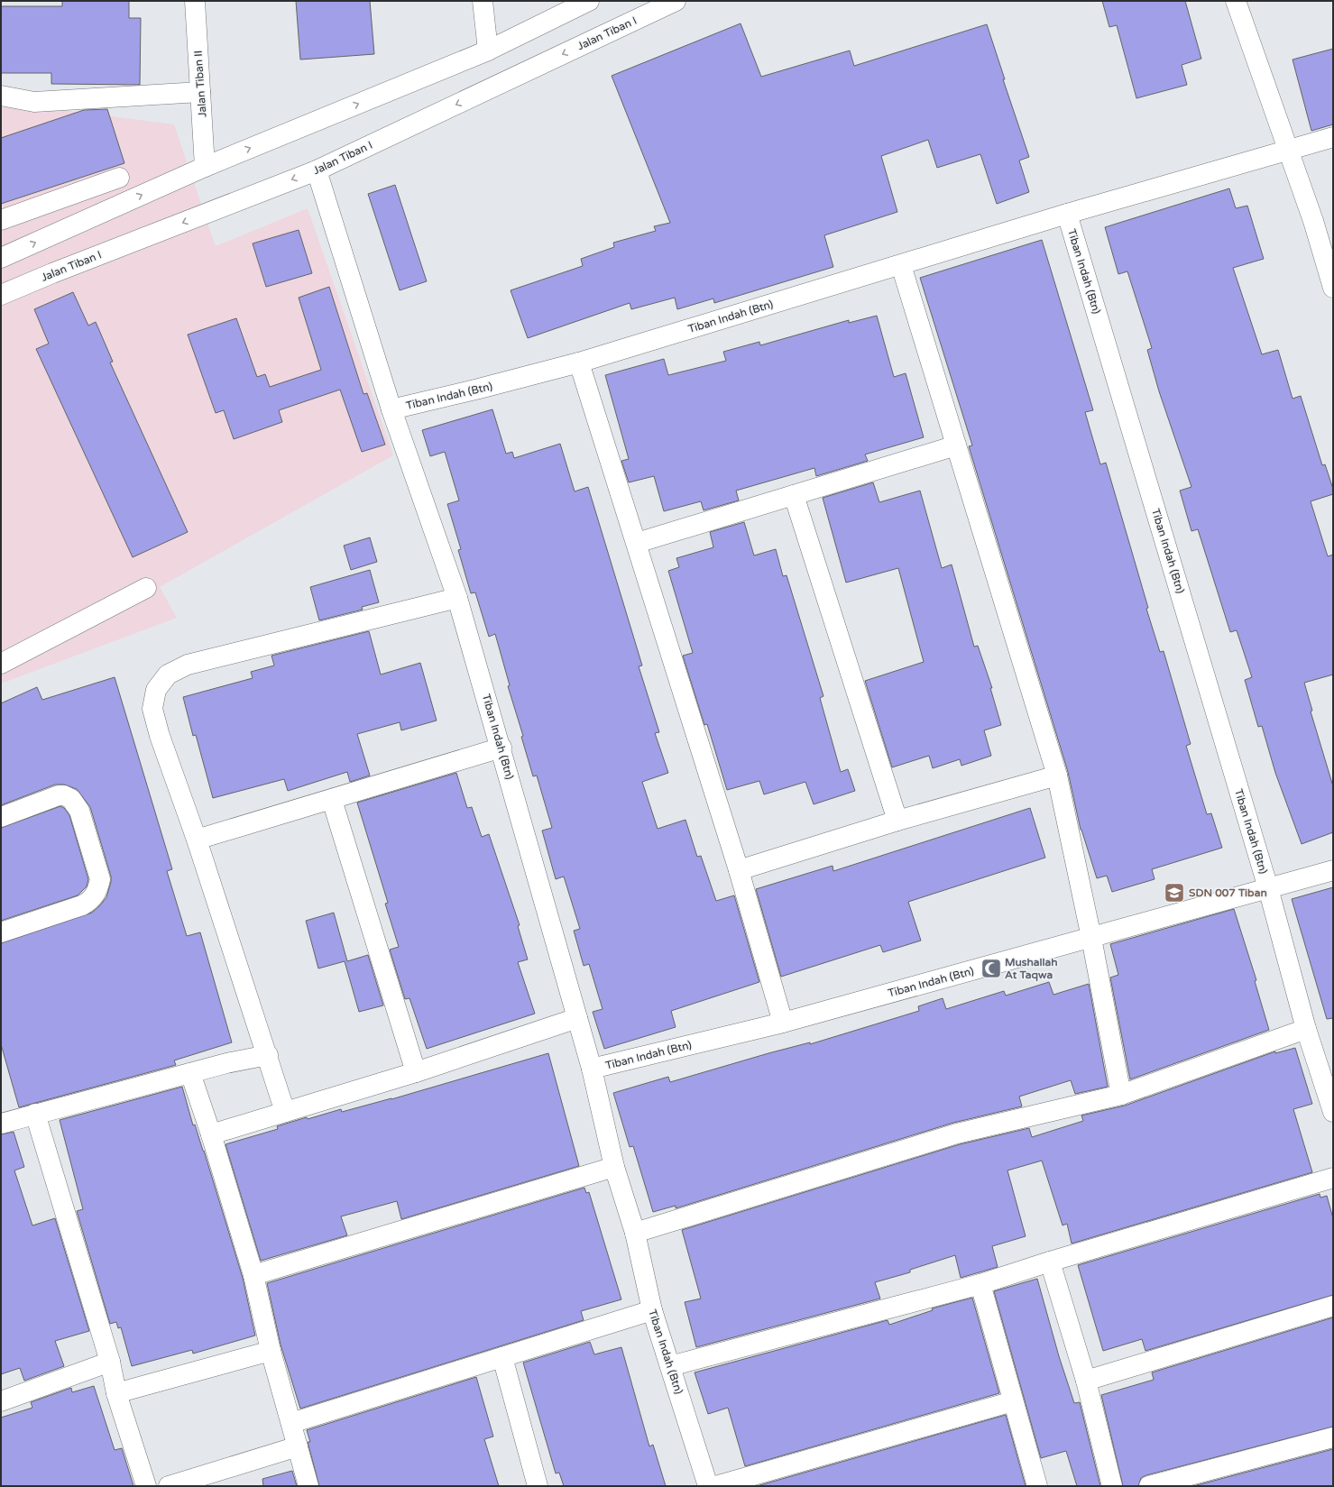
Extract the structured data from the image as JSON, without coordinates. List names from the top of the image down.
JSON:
{
  "streets": {
    "street": ["Jalan Tiban I", "Jalan Tiban II", "Tiban Indah (Btn)"]
  },
  "crossings": [
    ["Jalan Tiban I", "Tiban Indah (Btn)"]
  ],
  "places": {
    "school or university": ["SDN 007 Tiban"],
    "mosque": ["Mushallah At Taqwa"]
  }
}
